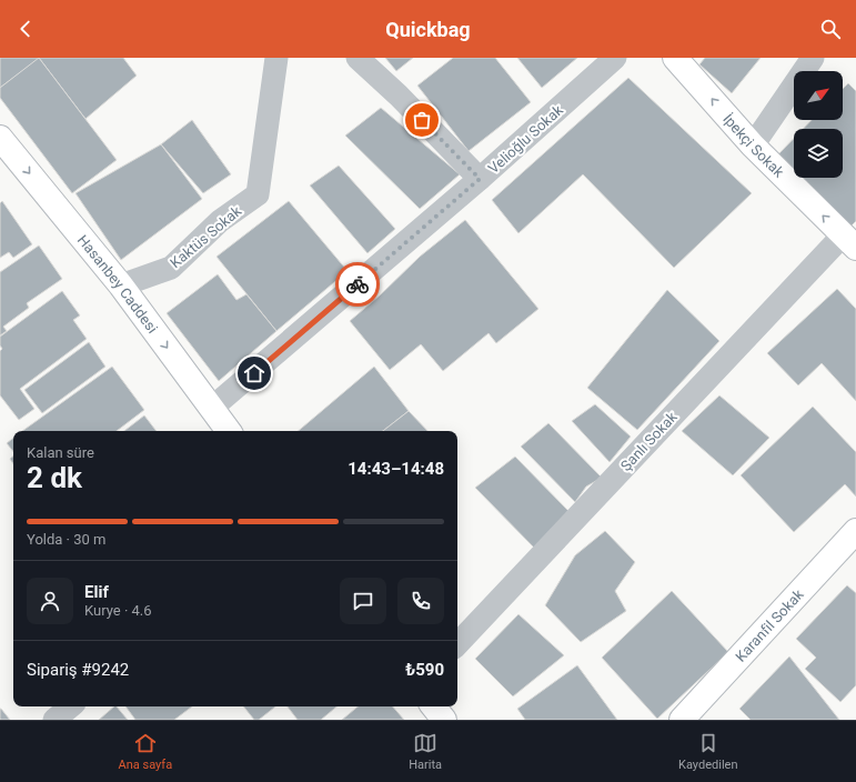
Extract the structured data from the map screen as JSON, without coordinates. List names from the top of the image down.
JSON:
{
  "streets": {
    "main road": ["İpekçi Sokak", "Hasanbey Caddesi", "Karanfil Sokak"],
    "street": ["Velioğlu Sokak", "Kaktüs Sokak", "Şanlı Sokak"]
  },
  "crossings": [
    ["Velioğlu Sokak", "Hasanbey Caddesi"],
    ["İpekçi Sokak", "Şanlı Sokak"],
    ["Kaktüs Sokak", "Hasanbey Caddesi"]
  ],
  "one_way": ["İpekçi Sokak", "Hasanbey Caddesi"],
  "north": "top right",
  "page": {
    "header": "Quickbag",
    "heading": ["2 dk", "Kalan süre", "14:43–14:48"],
    "panel": [
      "Elif",
      "Kurye · 4.6",
      "Sipariş #9242",
      "₺590"
    ],
    "bar": "Yolda · 30 m",
    "tabs": ["Ana sayfa", "Harita", "Kaydedilen"]
  }
}
